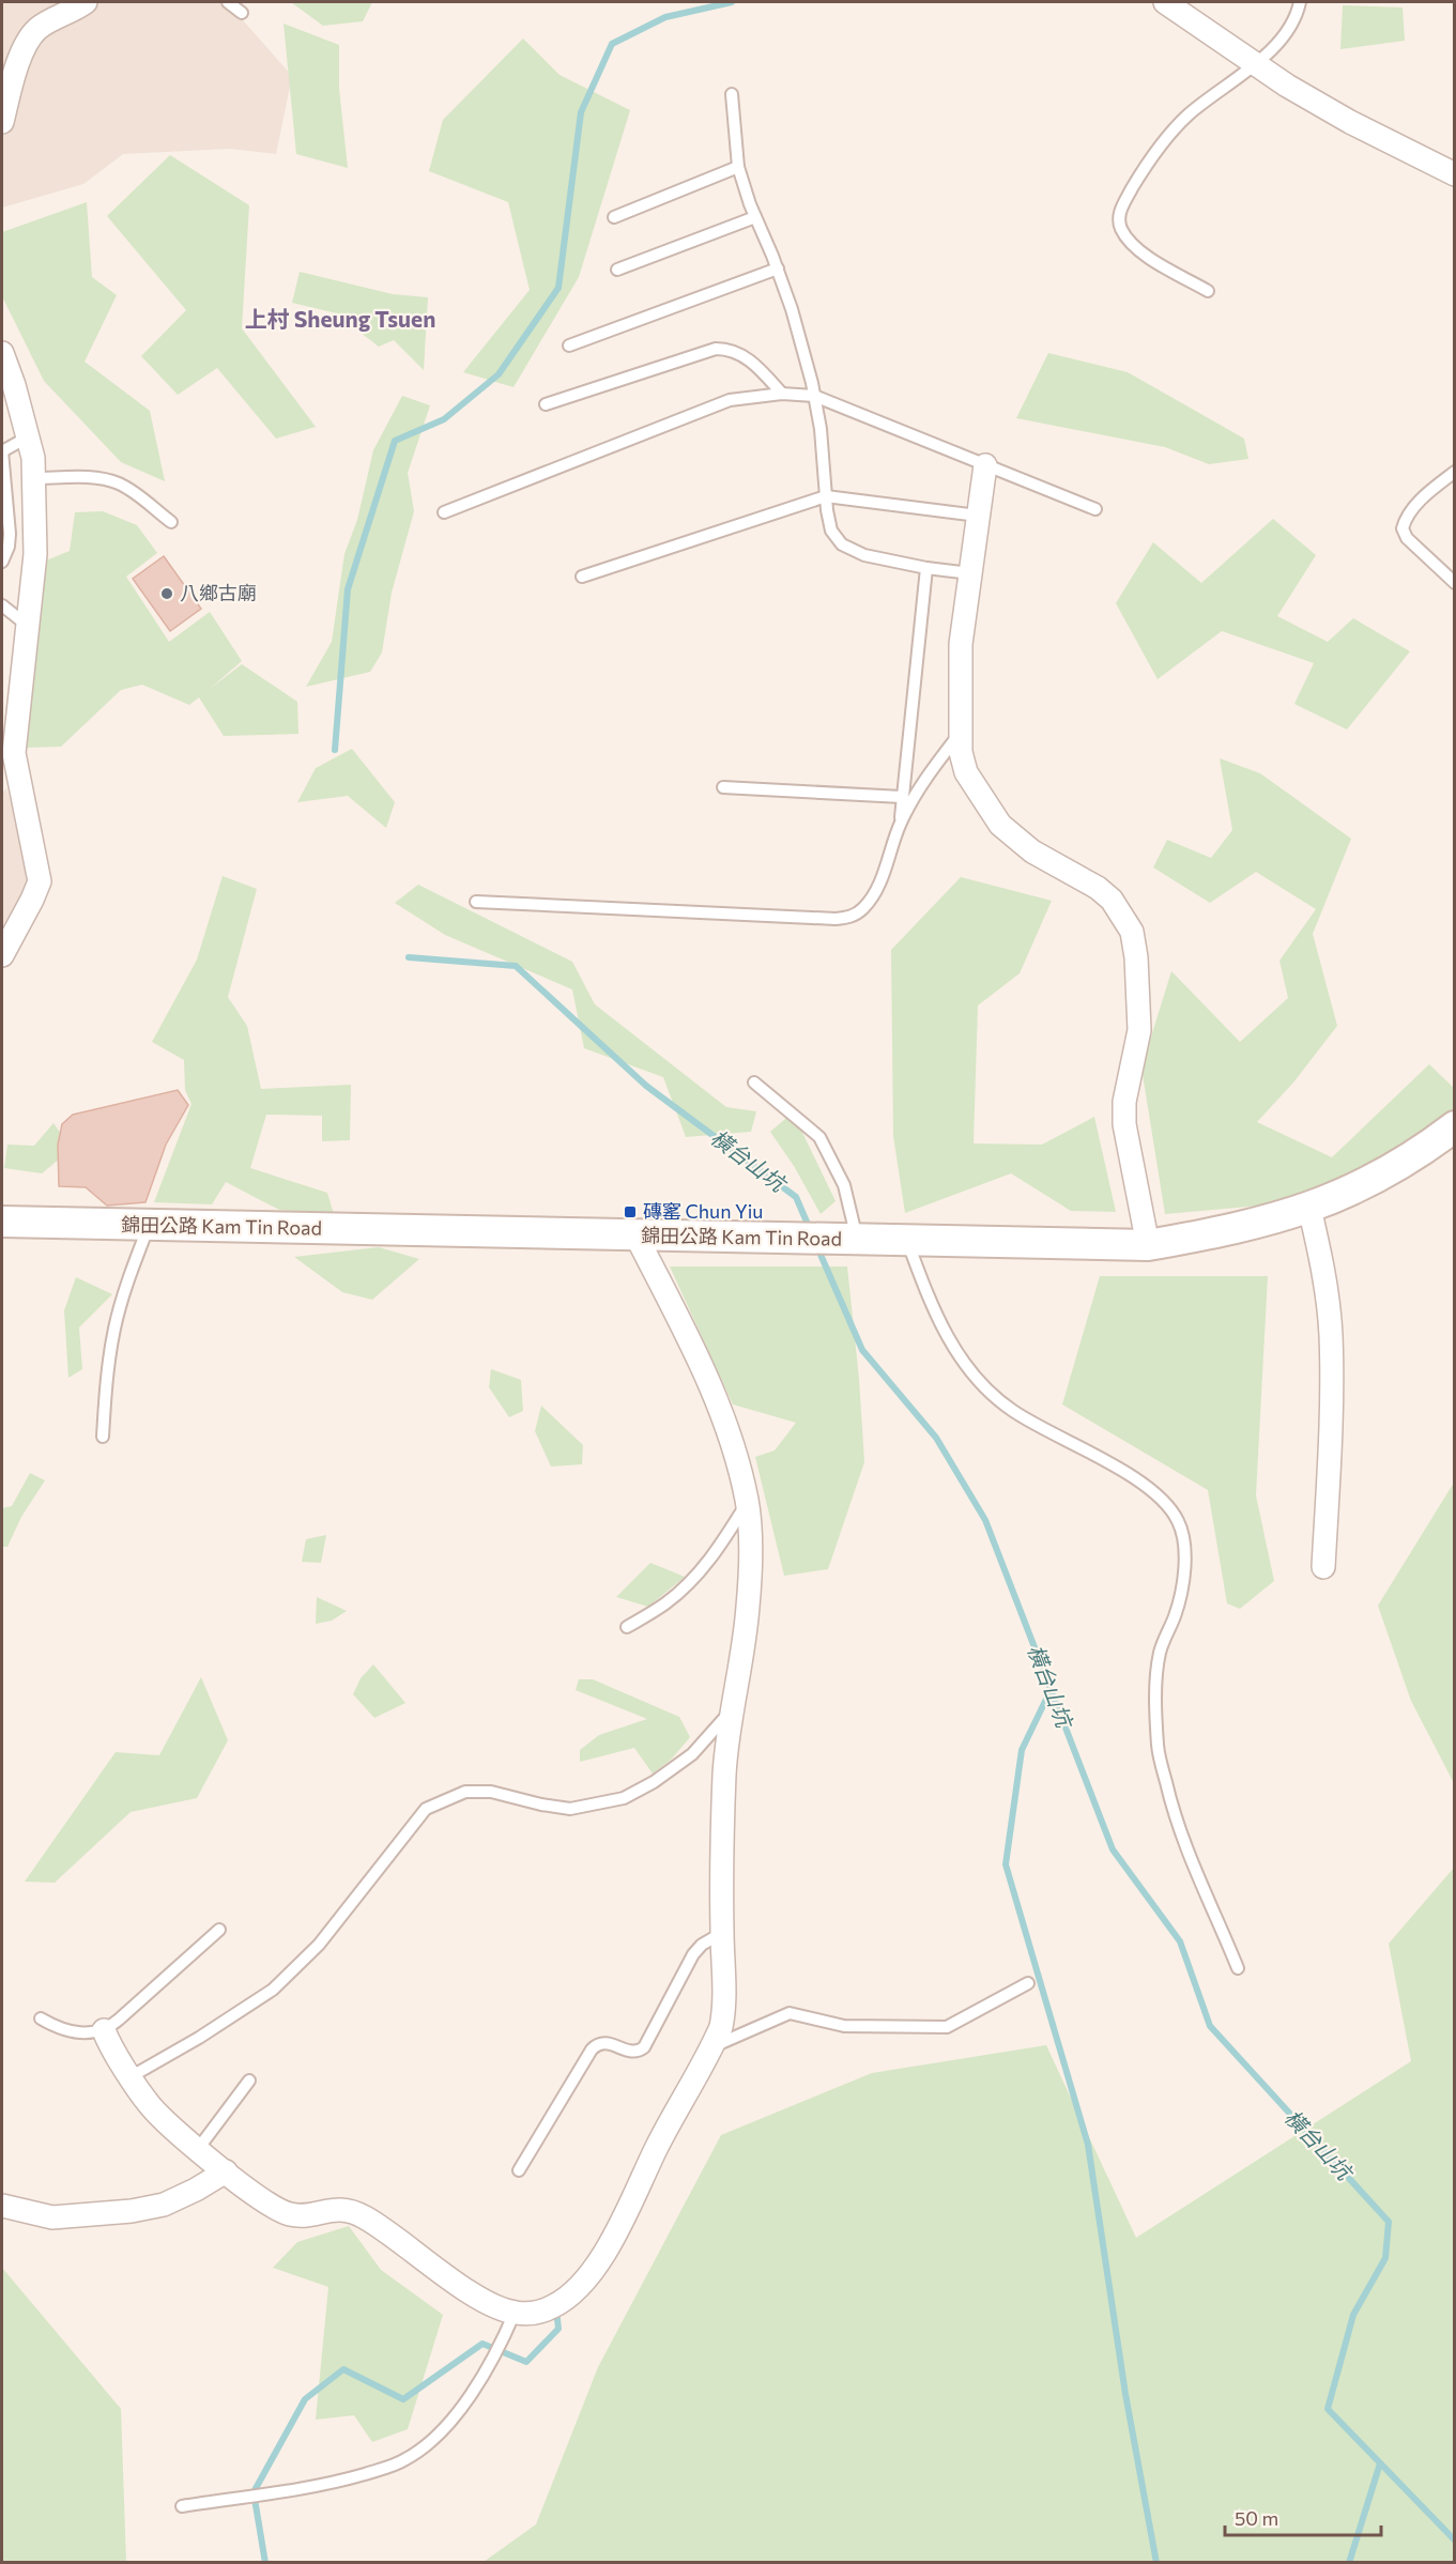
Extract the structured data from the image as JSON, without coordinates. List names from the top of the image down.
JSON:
{
  "streets": {
    "main road": ["錦田公路 Kam Tin Road"]
  },
  "districts": ["上村 Sheung Tsuen"],
  "water": ["橫台山坑"],
  "places": {
    "other": ["八鄉古廟"],
    "transit": ["磚窰 Chun Yiu"]
  },
  "scale_bar": "50 m"
}
